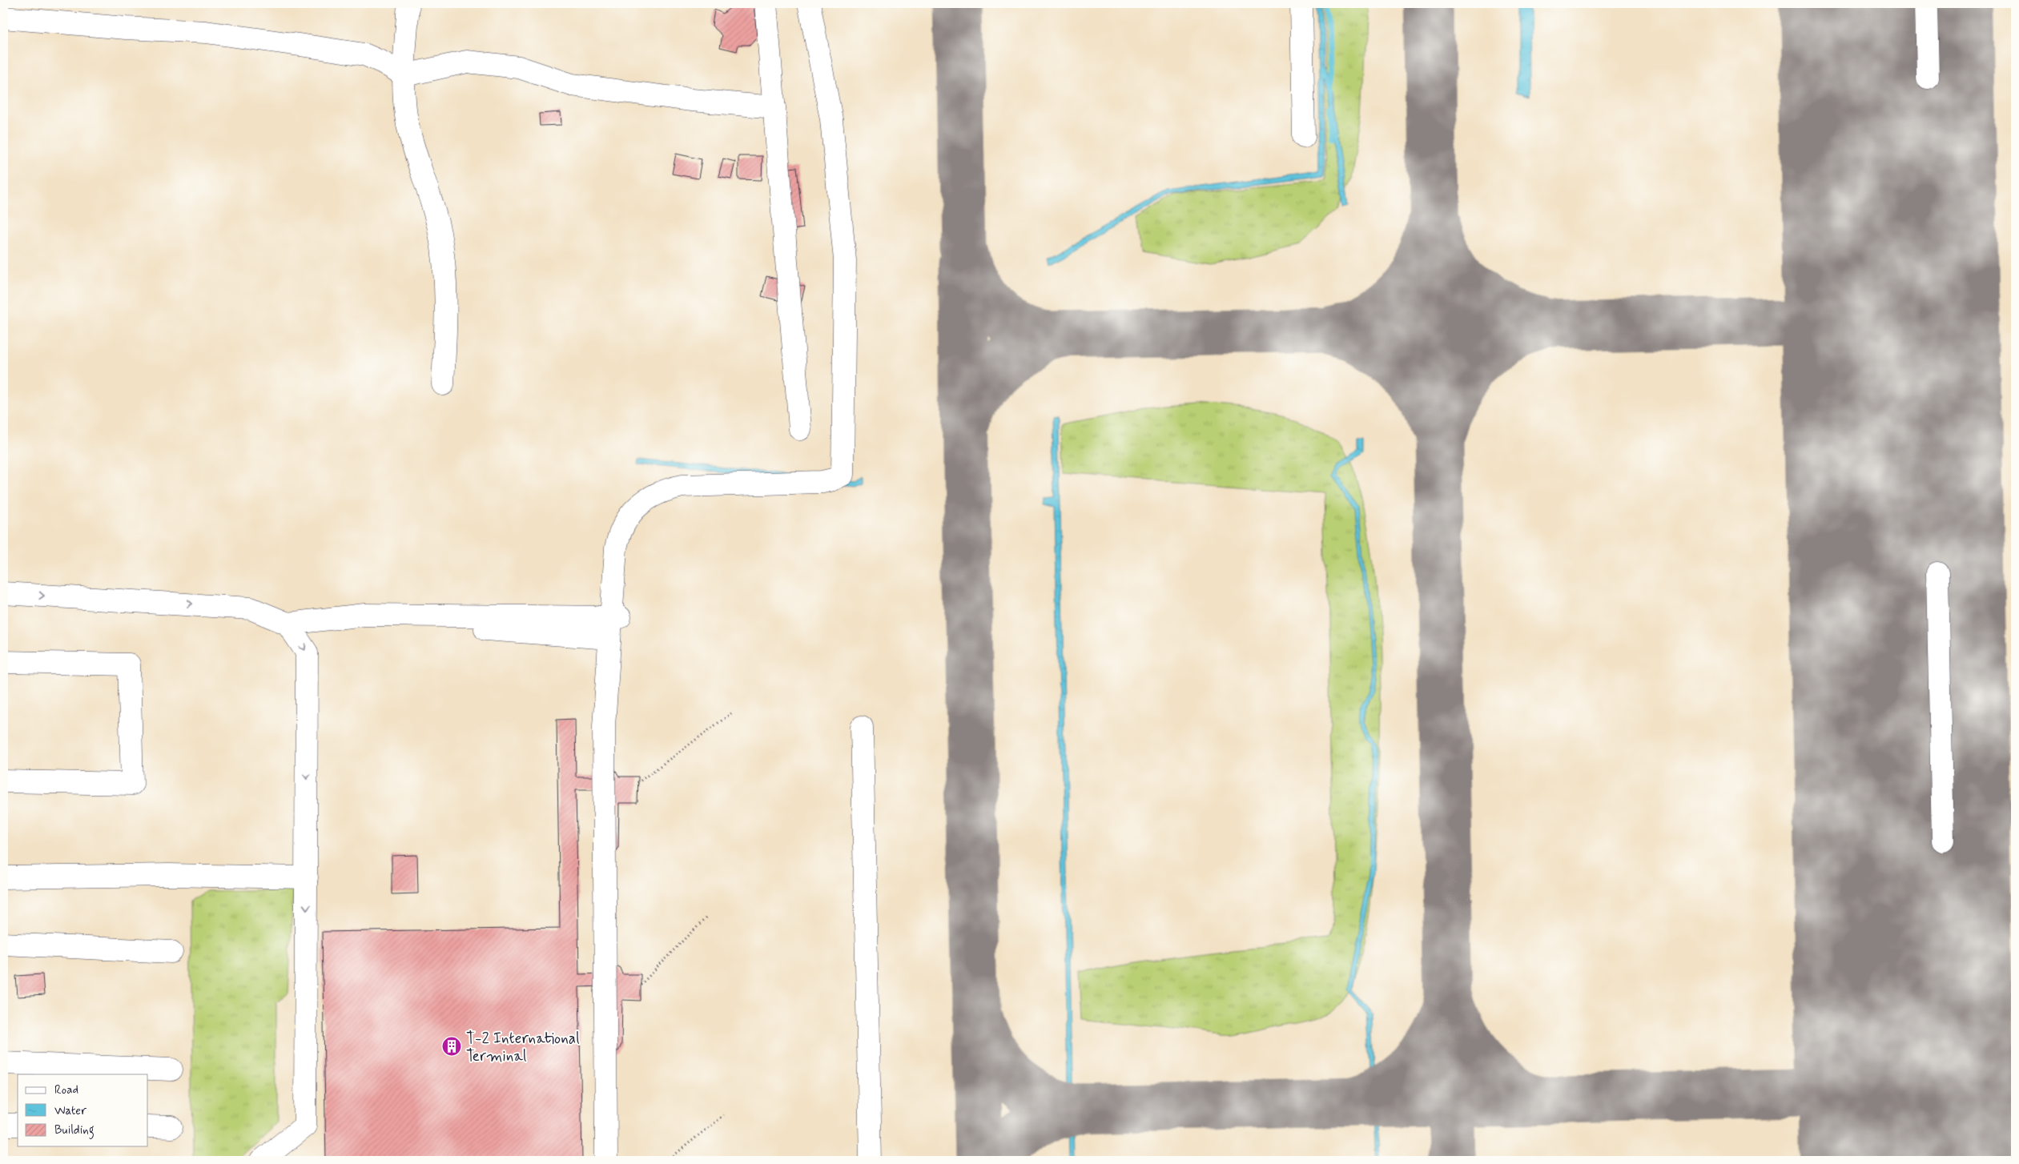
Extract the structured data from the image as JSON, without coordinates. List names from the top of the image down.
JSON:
{
  "places": {
    "building": ["T-2 International Terminal"]
  },
  "legend": ["Road", "Water", "Building"]
}
